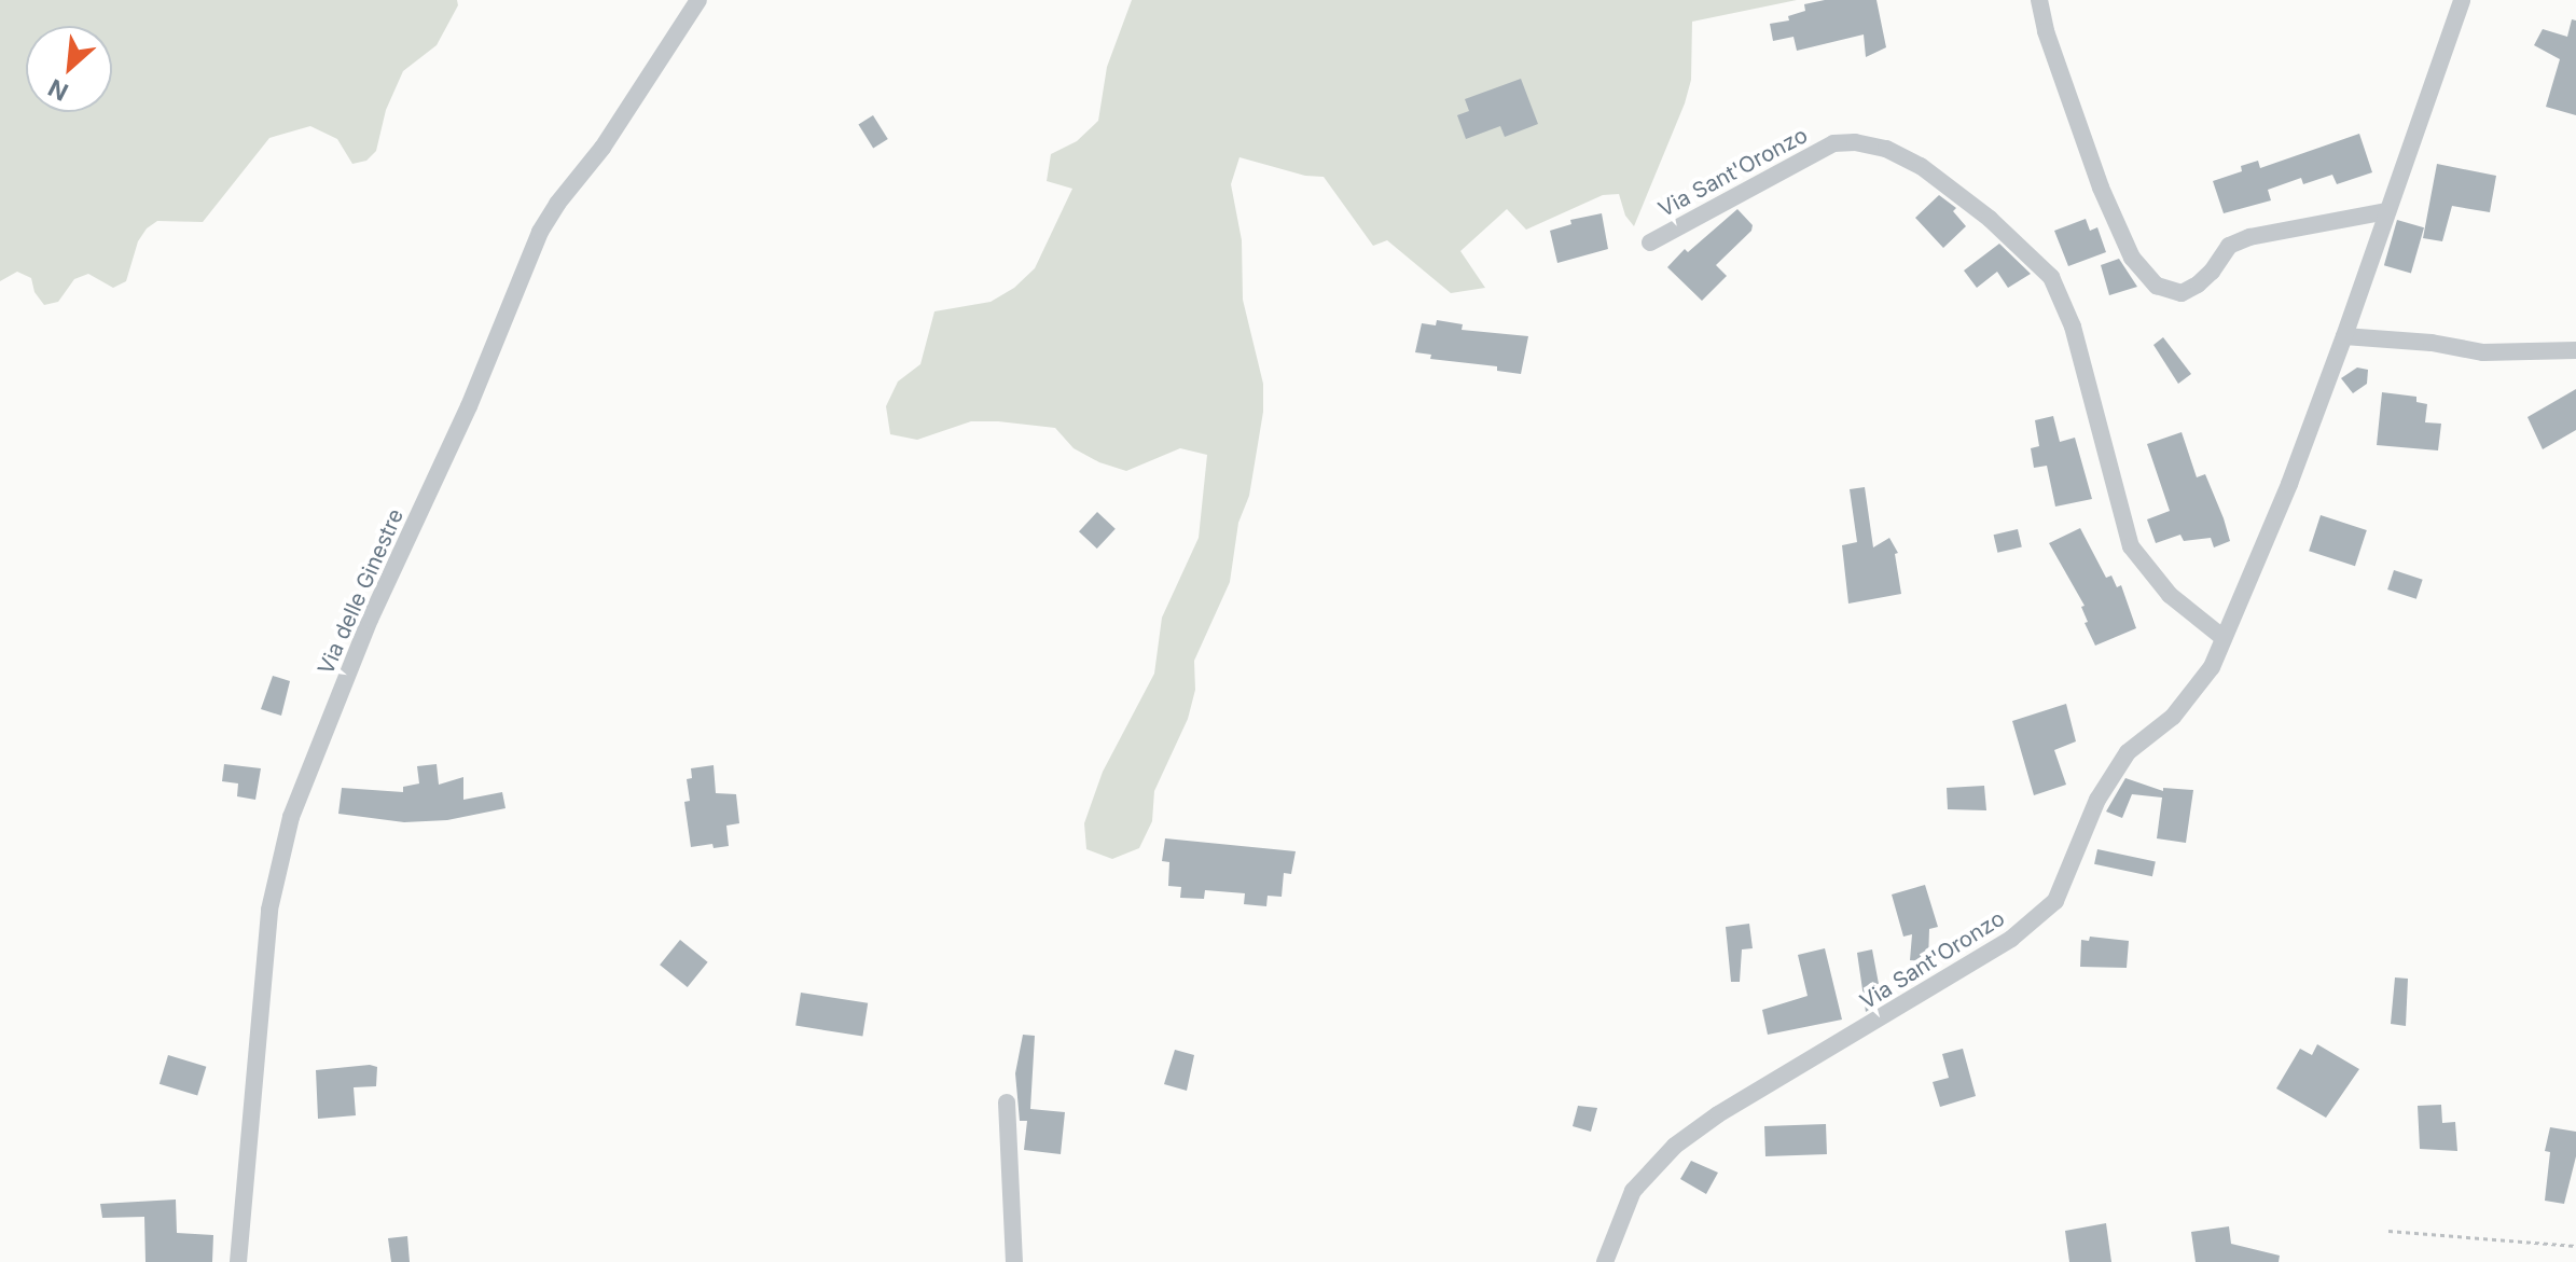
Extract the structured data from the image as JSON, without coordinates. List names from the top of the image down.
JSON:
{
  "streets": {
    "street": ["Via Sant'Oronzo", "Via delle Ginestre"]
  },
  "north": "bottom left"
}
